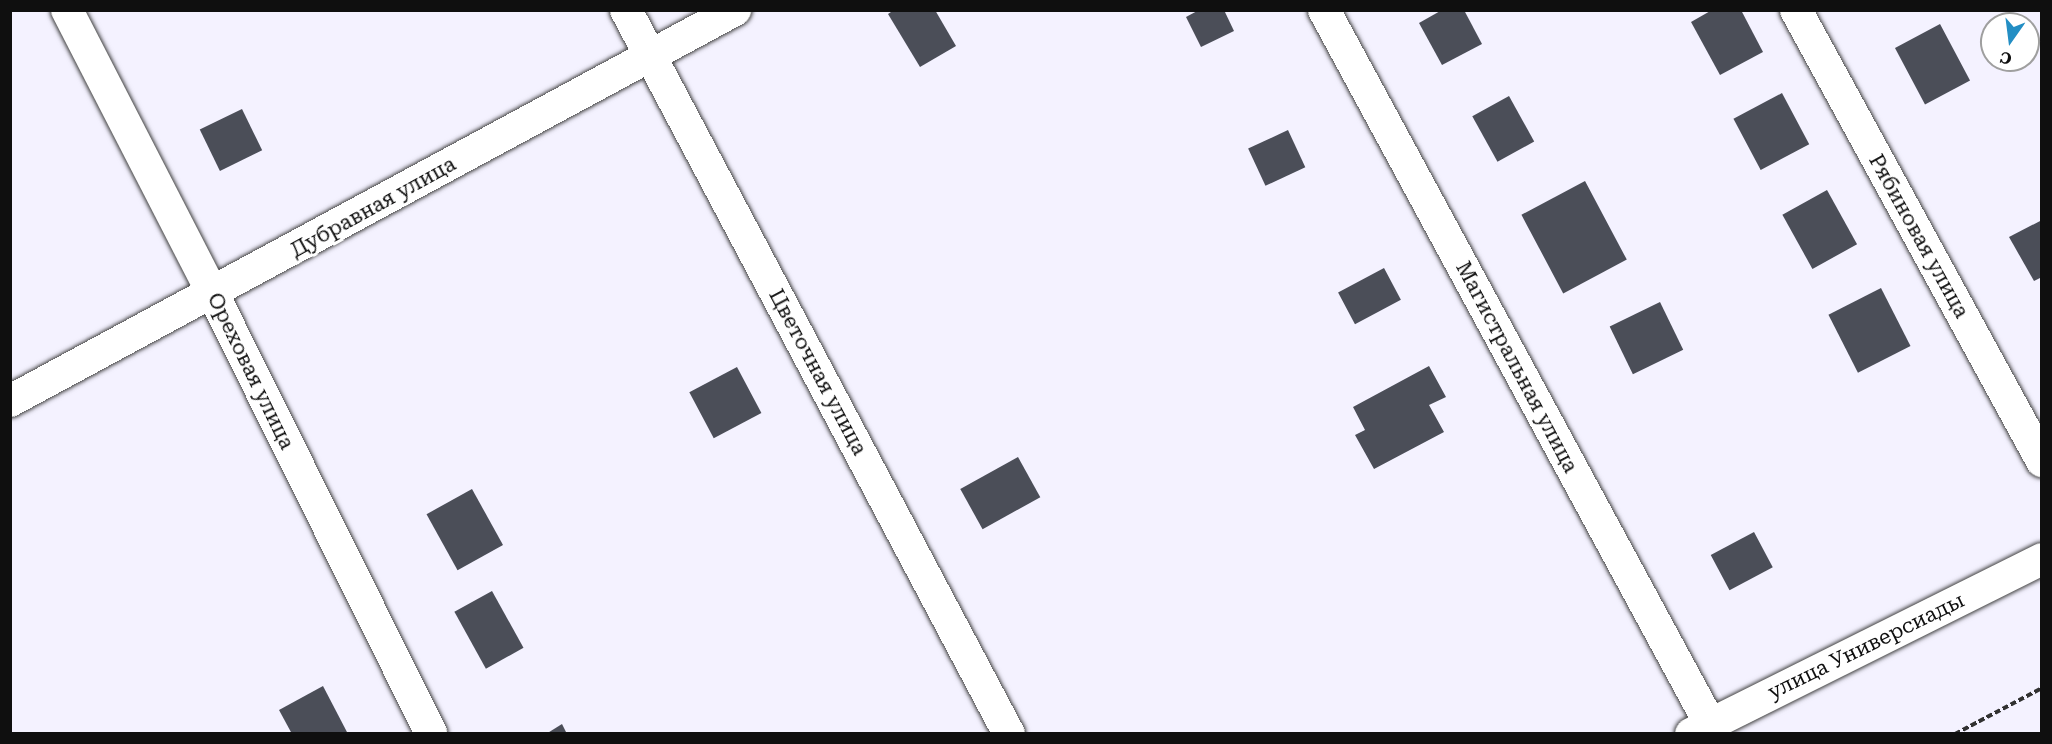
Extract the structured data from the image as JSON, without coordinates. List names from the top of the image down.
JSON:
{
  "streets": {
    "street": [
      "Дубравная улица",
      "Рябиновая улица",
      "Магистральная улица",
      "Ореховая улица",
      "Цветочная улица",
      "улица Универсиады"
    ]
  },
  "crossings": [
    ["Дубравная улица", "Ореховая улица"],
    ["Дубравная улица", "Цветочная улица"],
    ["Магистральная улица", "улица Универсиады"]
  ],
  "north": "bottom"
}
